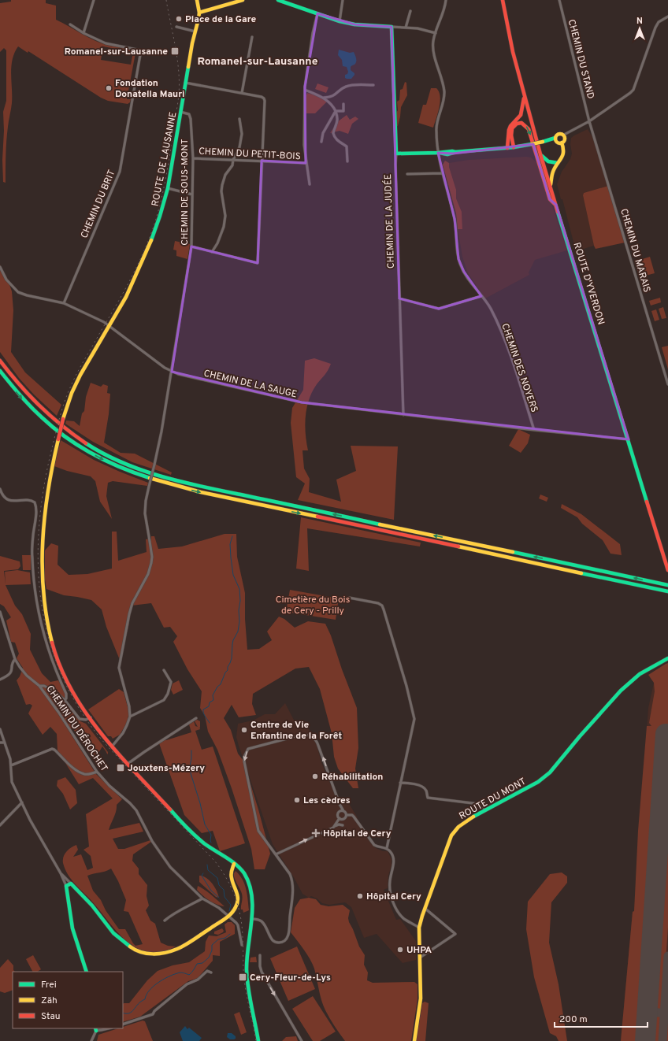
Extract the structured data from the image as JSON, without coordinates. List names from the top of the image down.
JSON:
{
  "streets": {
    "main road": [
      "ROUTE DE LAUSANNE",
      "CHEMIN DE LA JUDÉE",
      "ROUTE D'YVERDON",
      "ROUTE DU MONT"
    ],
    "street": [
      "CHEMIN DU STAND",
      "CHEMIN DU PETIT-BOIS",
      "CHEMIN DE SOUS-MONT",
      "CHEMIN DU BRIT",
      "CHEMIN DU MARAIS",
      "CHEMIN DES NOYERS",
      "CHEMIN DE LA SAUGE",
      "CHEMIN DU DÉROCHET"
    ]
  },
  "crossings": [
    ["CHEMIN DU STAND", "CHEMIN DU MARAIS"],
    ["CHEMIN DU PETIT-BOIS", "CHEMIN DE SOUS-MONT"],
    ["ROUTE DE LAUSANNE", "CHEMIN DE SOUS-MONT"],
    ["ROUTE DE LAUSANNE", "CHEMIN DE LA SAUGE"],
    ["CHEMIN DE SOUS-MONT", "CHEMIN DE LA SAUGE"],
    ["CHEMIN DU BRIT", "CHEMIN DE LA SAUGE"],
    ["CHEMIN DE LA JUDÉE", "CHEMIN DE LA SAUGE"],
    ["ROUTE D'YVERDON", "CHEMIN DE LA SAUGE"],
    ["CHEMIN DES NOYERS", "CHEMIN DE LA SAUGE"]
  ],
  "districts": ["Romanel-sur-Lausanne"],
  "parks": ["Cimetière du Bois de Cery - Prilly"],
  "places": {
    "other": [
      "Place de la Gare",
      "Fondation Donatella Mauri",
      "Centre de Vie Enfantine de la Forêt",
      "Réhabilitation",
      "Les cèdres",
      "Hôpital Cery",
      "UHPA"
    ],
    "transit": ["Romanel-sur-Lausanne", "Jouxtens-Mézery", "Cery-Fleur-de-Lys"],
    "health": ["Hôpital de Cery"]
  },
  "legend": ["Frei", "Zäh", "Stau"],
  "scale_bar": "200 m",
  "north": "top"
}
